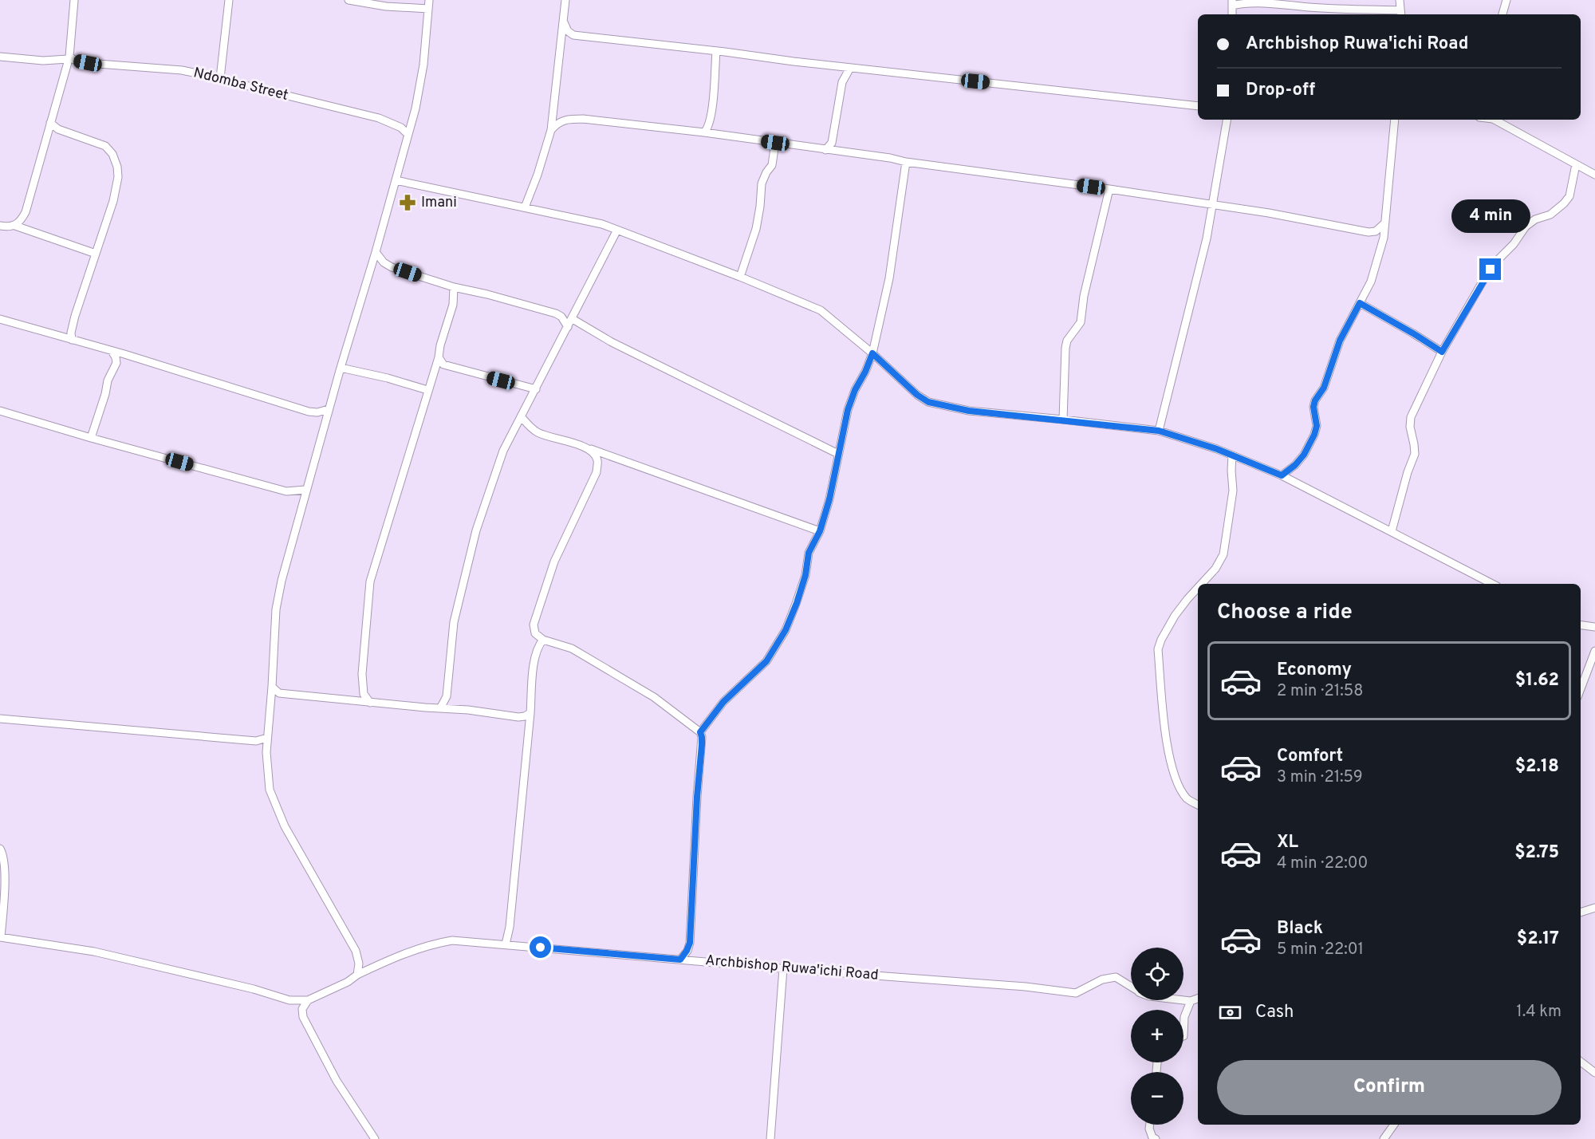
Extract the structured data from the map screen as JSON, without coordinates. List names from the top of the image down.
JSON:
{
  "streets": {
    "street": ["Ndomba Street", "Archbishop Ruwa'ichi Road"]
  },
  "places": {
    "pharmacy": ["Imani"]
  },
  "page": {
    "banner": ["Archbishop Ruwa'ichi Road", "Drop-off"],
    "bubble": "4 min",
    "heading": "Choose a ride",
    "list": [
      {
        "name": "Economy",
        "note": "2 min · 21:58",
        "value": "$1.62"
      },
      {
        "name": "Comfort",
        "note": "3 min · 21:59",
        "value": "$2.18"
      },
      {
        "name": "XL",
        "note": "4 min · 22:00",
        "value": "$2.75"
      },
      {
        "name": "Black",
        "note": "5 min · 22:01",
        "value": "$2.17"
      }
    ],
    "map_buttons": ["+", "−"],
    "pay": ["Cash", "1.4 km"],
    "buttons": "Confirm"
  }
}
